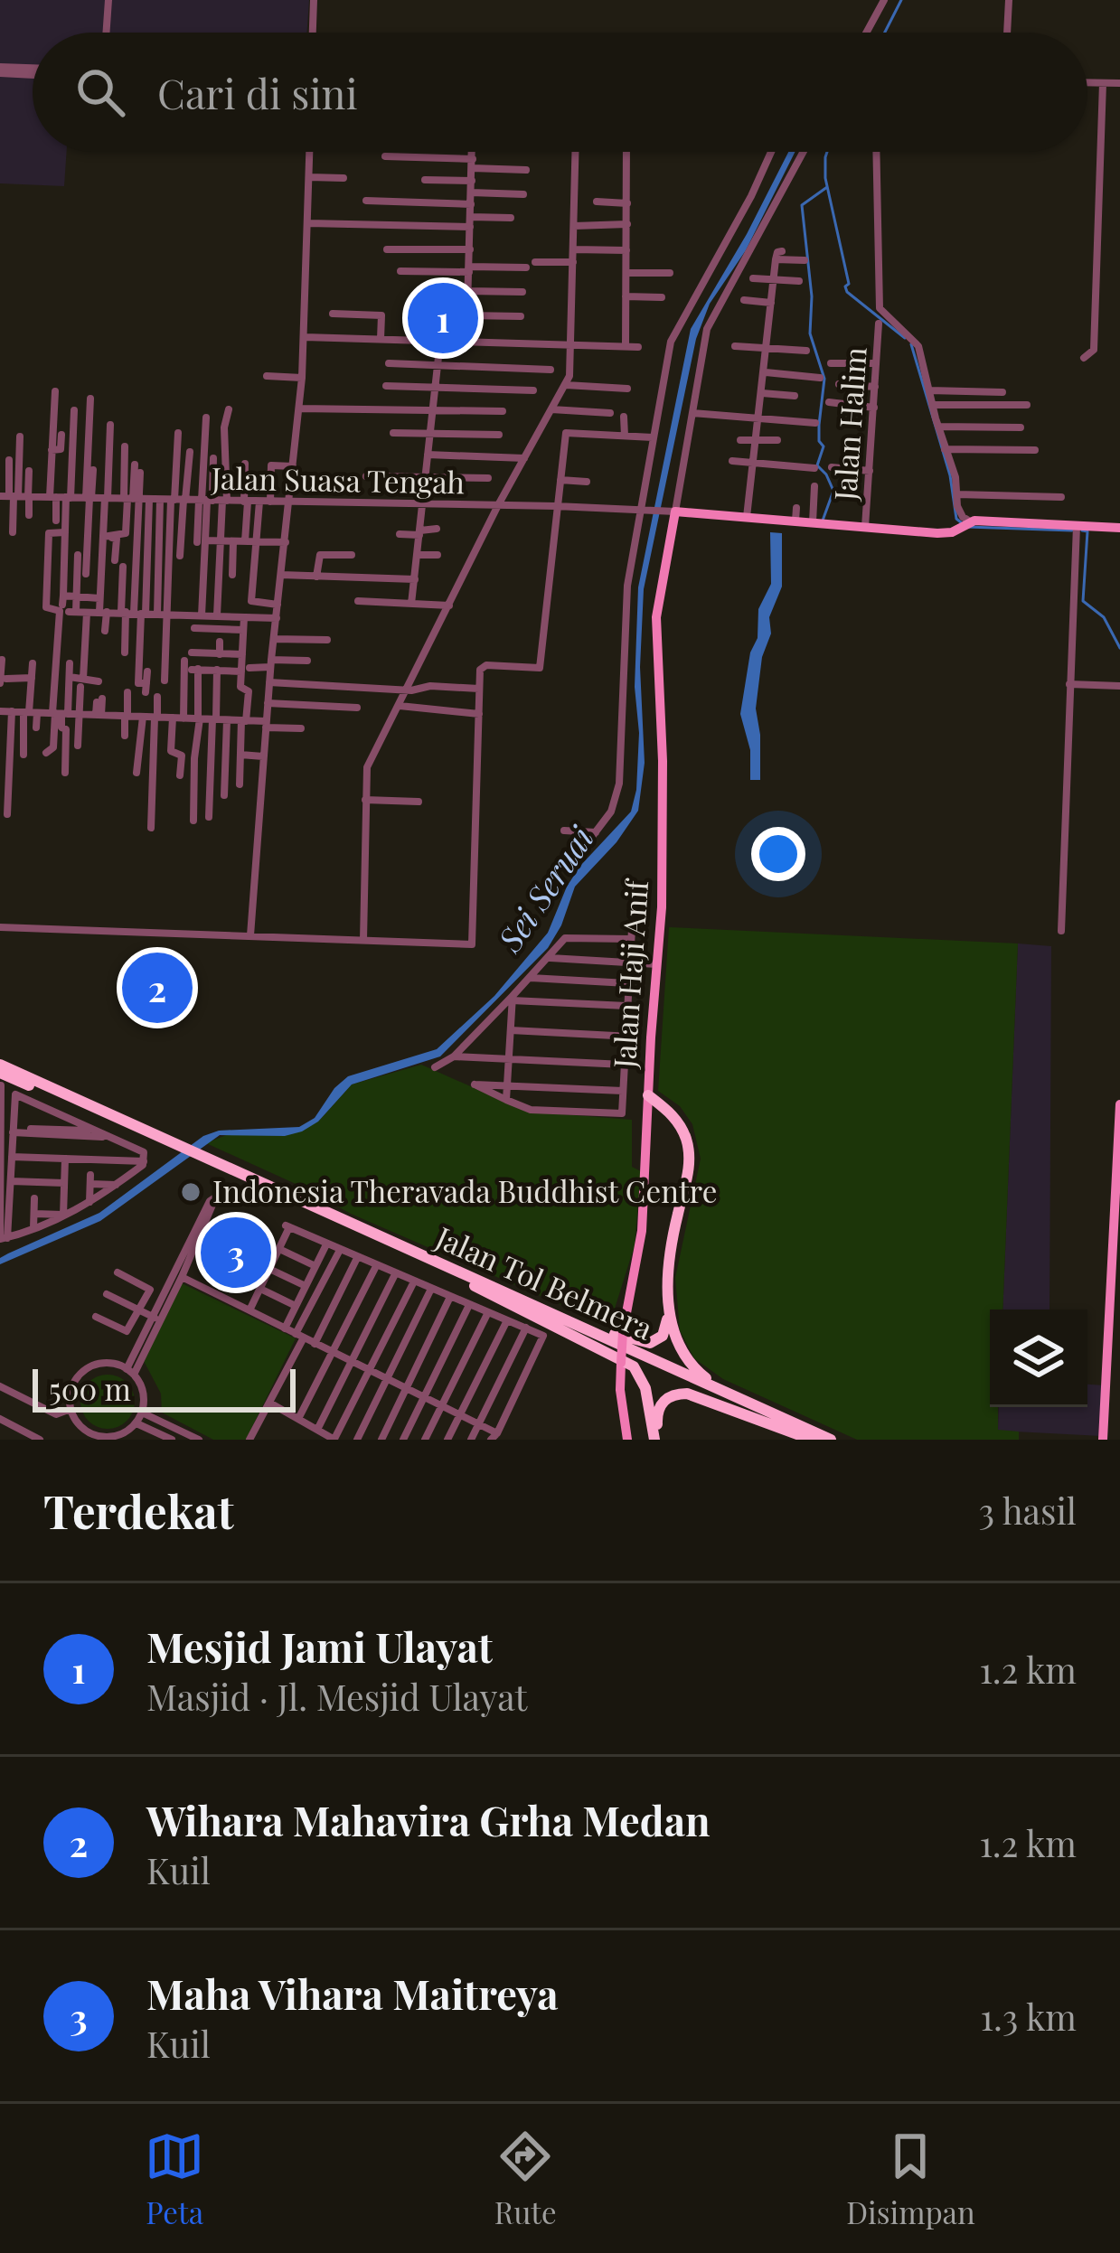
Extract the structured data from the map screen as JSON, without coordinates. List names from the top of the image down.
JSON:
{
  "streets": {
    "highway": ["Jalan Tol Belmera"],
    "main road": ["Jalan Haji Anif"],
    "street": ["Jalan Halim", "Jalan Suasa Tengah"]
  },
  "crossings": [
    ["Jalan Suasa Tengah", "Jalan Haji Anif"]
  ],
  "water": ["Sei Seruai"],
  "places": ["Indonesia Theravada Buddhist Centre"],
  "scale_bar": "500 m",
  "page": {
    "search": "Cari di sini",
    "pins": ["1", "2", "3"],
    "scale": "500 m",
    "heading": ["Terdekat", "3 hasil"],
    "list": [
      {
        "mark": "1",
        "name": "Mesjid Jami Ulayat",
        "note": "Masjid · Jl. Mesjid Ulayat",
        "value": "1.2 km"
      },
      {
        "mark": "2",
        "name": "Wihara Mahavira Grha Medan",
        "note": "Kuil",
        "value": "1.2 km"
      },
      {
        "mark": "3",
        "name": "Maha Vihara Maitreya",
        "note": "Kuil",
        "value": "1.3 km"
      }
    ],
    "nav": ["Peta", "Rute", "Disimpan"]
  }
}
